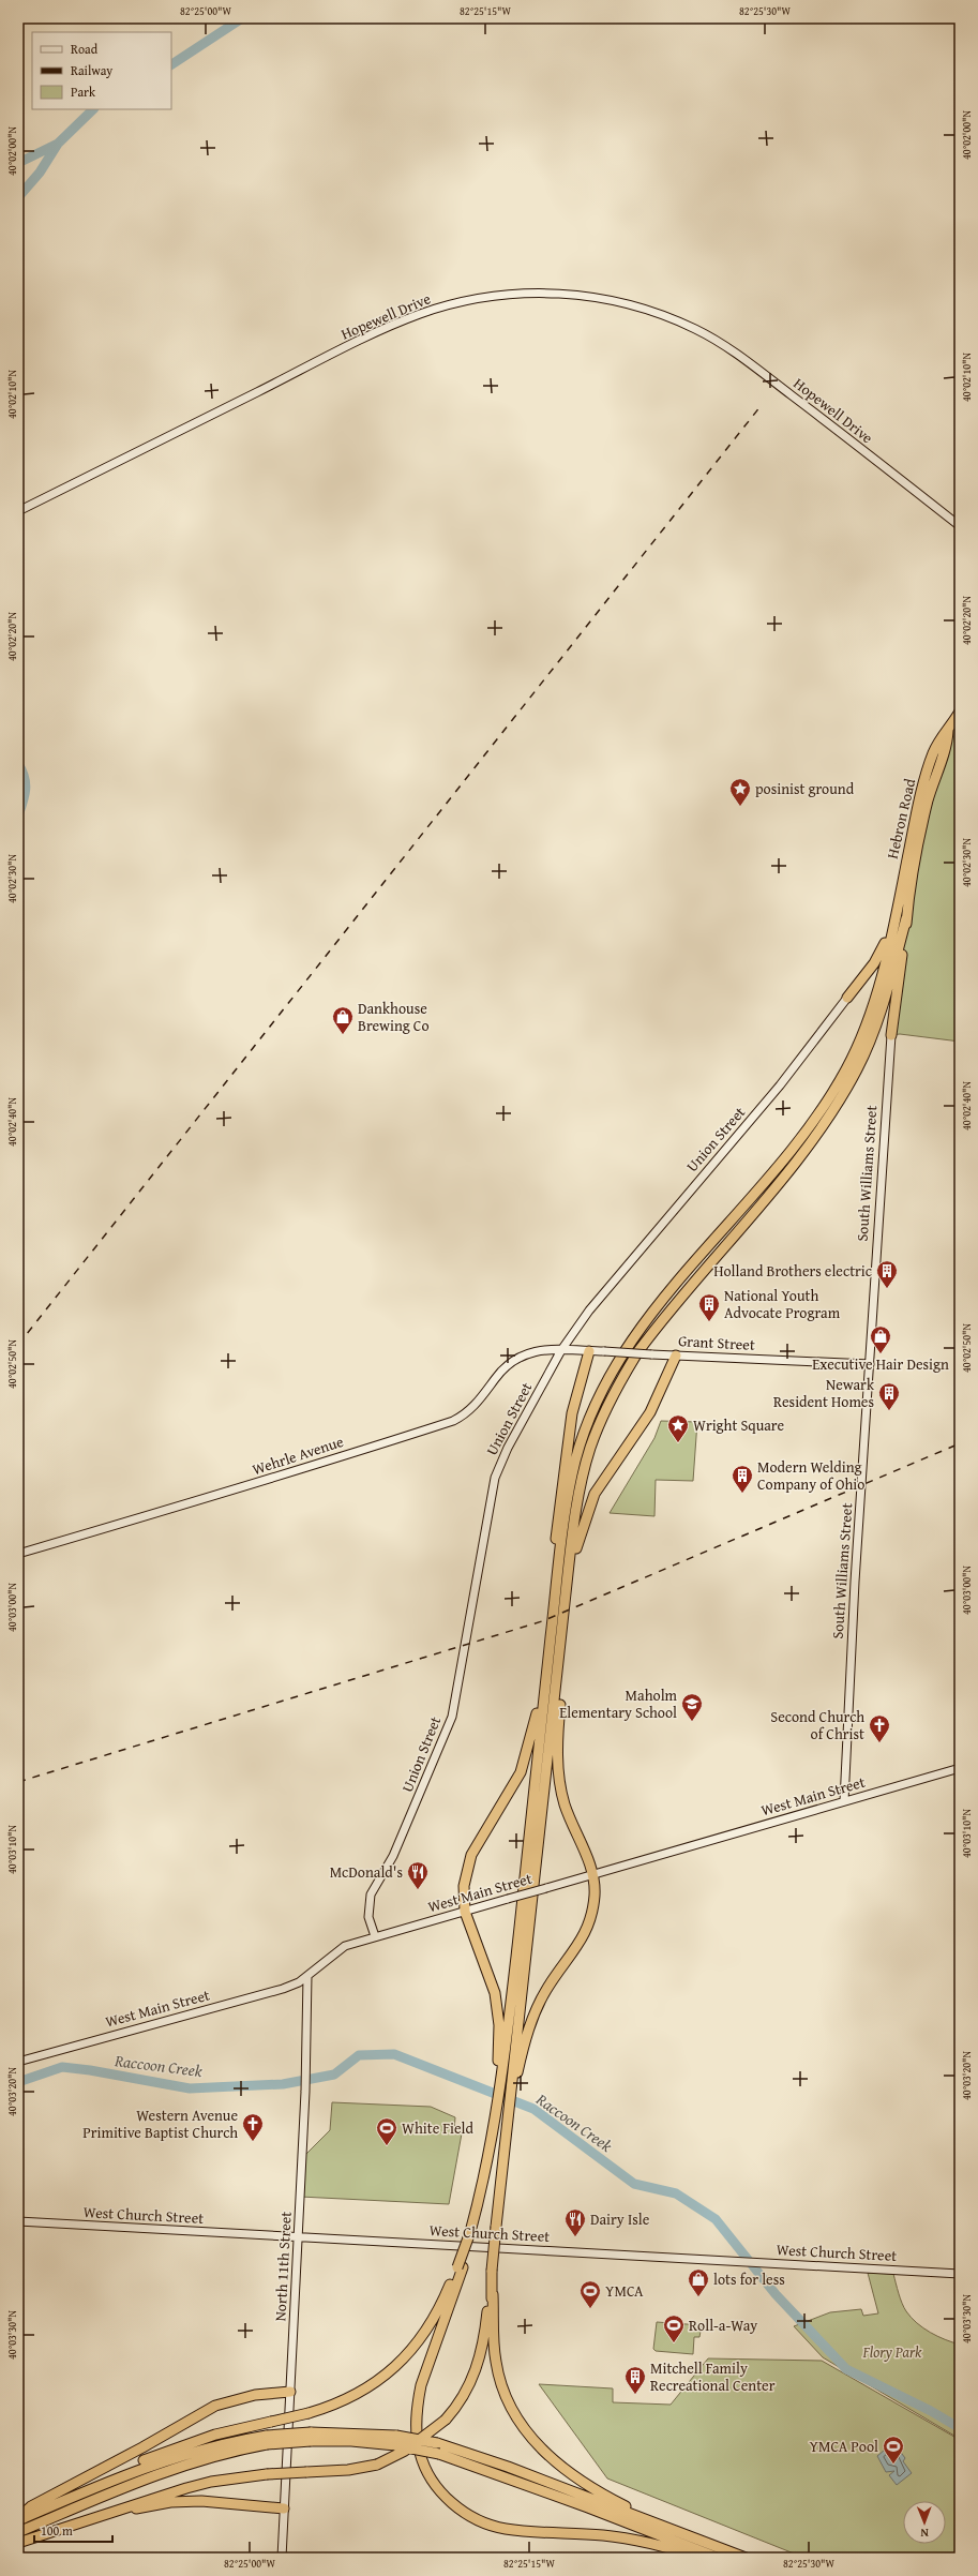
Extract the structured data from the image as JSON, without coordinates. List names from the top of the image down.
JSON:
{
  "streets": {
    "highway": ["Hebron Road"],
    "street": [
      "Hopewell Drive",
      "Union Street",
      "South Williams Street",
      "Grant Street",
      "Wehrle Avenue",
      "West Main Street",
      "West Church Street",
      "North 11th Street"
    ]
  },
  "crossings": [
    ["Union Street", "Grant Street"],
    ["Union Street", "Wehrle Avenue"],
    ["Union Street", "West Main Street"],
    ["South Williams Street", "Grant Street"],
    ["South Williams Street", "West Main Street"],
    ["Grant Street", "Wehrle Avenue"],
    ["West Main Street", "North 11th Street"],
    ["West Church Street", "North 11th Street"]
  ],
  "water": ["Raccoon Creek"],
  "parks": ["Flory Park"],
  "places": {
    "place": ["posinist ground", "Wright Square"],
    "shop": ["Dankhouse Brewing Co", "Executive Hair Design", "lots for less"],
    "building": [
      "Holland Brothers electric",
      "National Youth Advocate Program",
      "Newark Resident Homes",
      "Modern Welding Company of Ohio",
      "Mitchell Family Recreational Center"
    ],
    "school or university": ["Maholm Elementary School"],
    "church": ["Second Church of Christ", "Western Avenue Primitive Baptist Church"],
    "restaurant": ["McDonald's", "Dairy Isle"],
    "sports": [
      "White Field",
      "YMCA",
      "Roll-a-Way",
      "YMCA Pool"
    ]
  },
  "legend": ["Road", "Railway", "Park"],
  "scale_bar": "100 m",
  "north": "bottom",
  "coordinates": [
    "82°25'00\"W",
    "82°25'15\"W",
    "82°25'30\"W",
    "40°02'00\"N",
    "40°02'10\"N",
    "40°02'20\"N",
    "40°02'30\"N",
    "40°02'40\"N",
    "40°02'50\"N",
    "40°03'00\"N",
    "40°03'10\"N",
    "40°03'20\"N",
    "40°03'30\"N"
  ]
}
